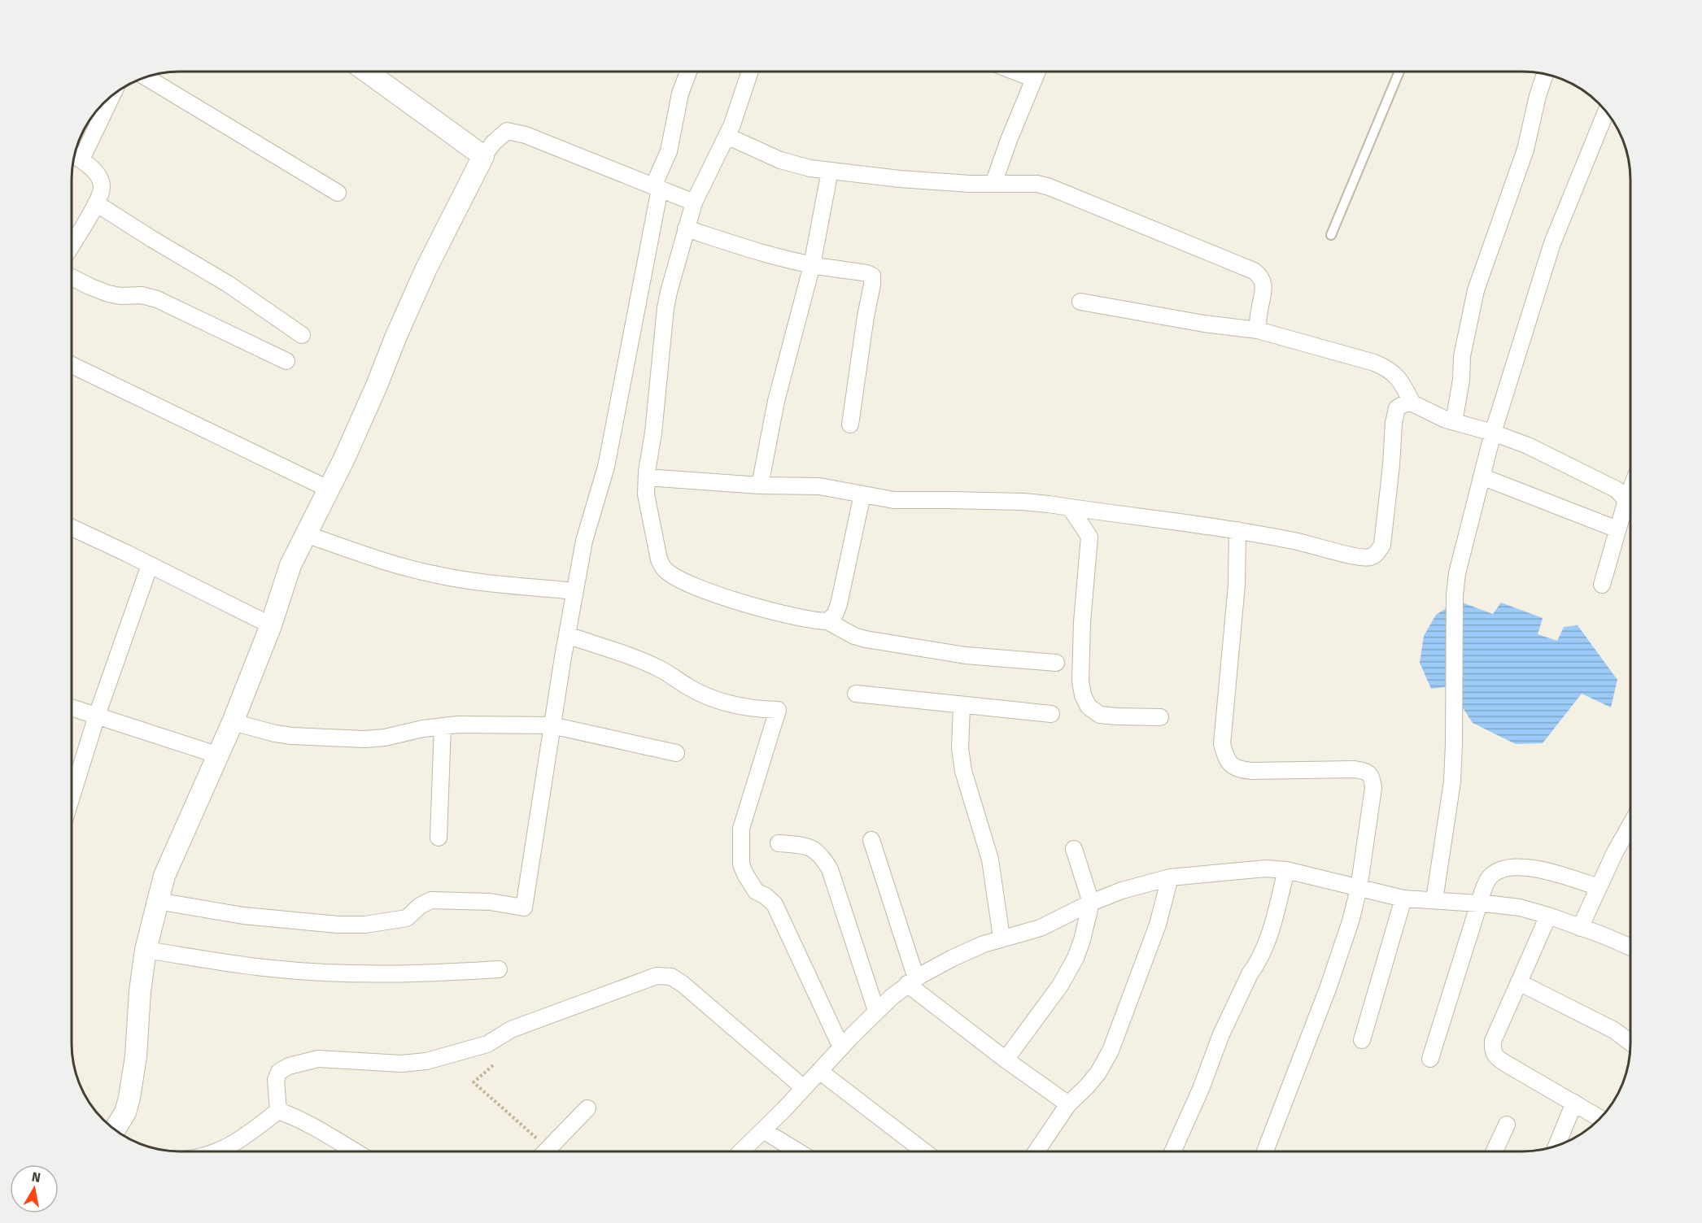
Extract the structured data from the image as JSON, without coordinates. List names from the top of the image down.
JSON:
{
  "north": "top"
}
